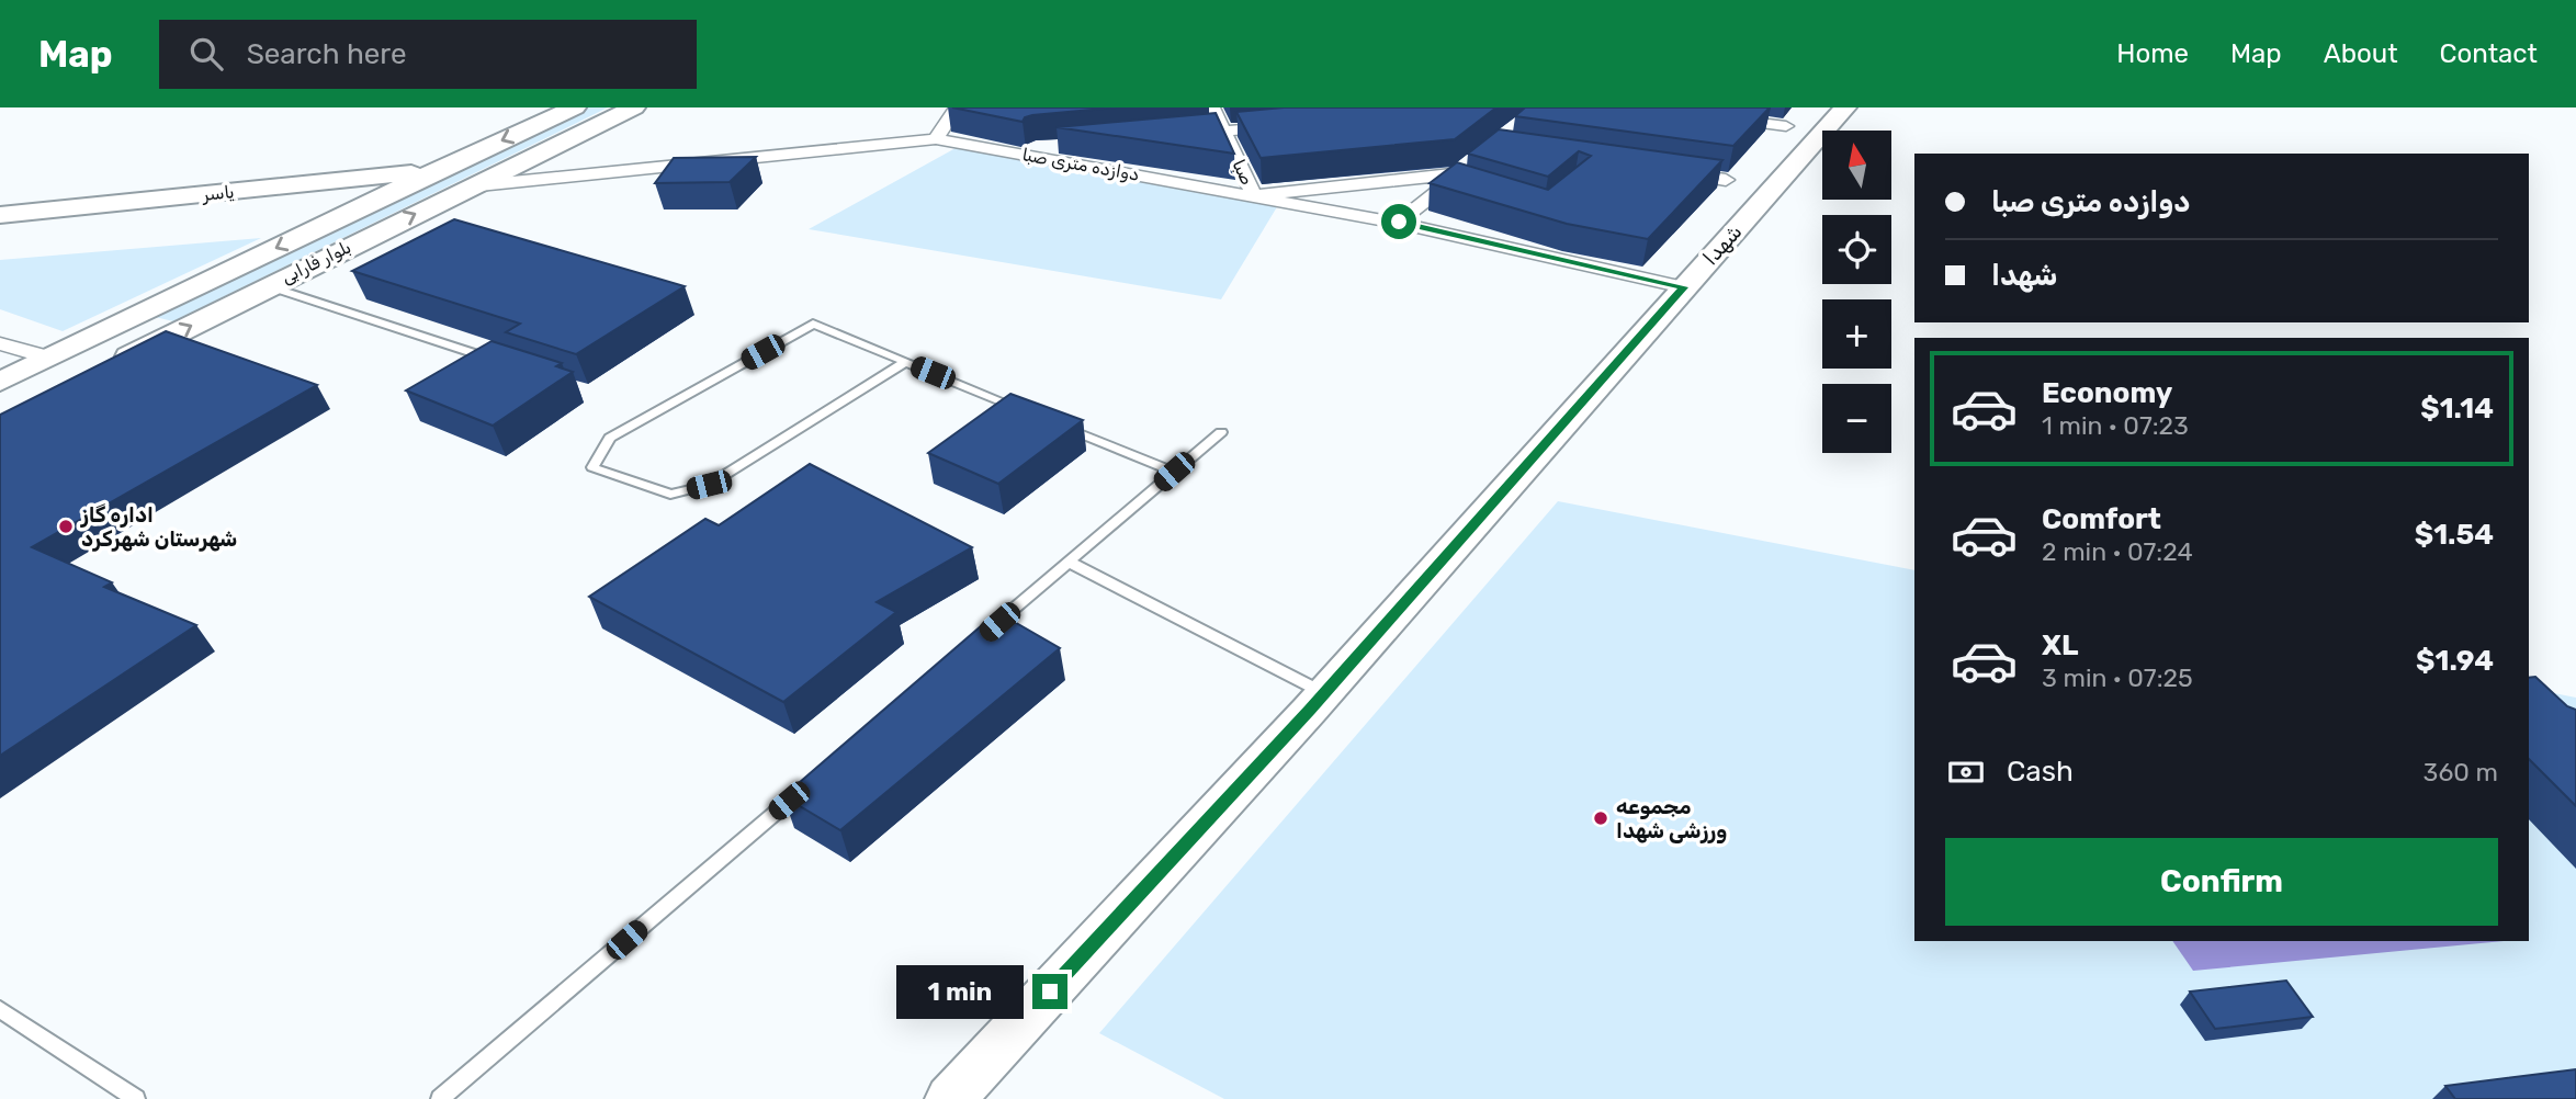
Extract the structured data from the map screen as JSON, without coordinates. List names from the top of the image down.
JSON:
{
  "streets": {
    "main road": ["یاسر", "شهدا", "بلوار فارابی"],
    "street": ["دوازده متری صبا", "صبا"]
  },
  "crossings": [
    ["دوازده متری صبا", "صبا"],
    ["دوازده متری صبا", "شهدا"],
    ["دوازده متری صبا", "بلوار فارابی"],
    ["یاسر", "بلوار فارابی"]
  ],
  "places": ["اداره گاز شهرستان شهرکرد", "مجموعه ورزشی شهدا"],
  "north": "top",
  "page": {
    "header": "Map",
    "search": "Search here",
    "nav": [
      "Home",
      "Map",
      "About",
      "Contact"
    ],
    "map_buttons": ["+", "−"],
    "banner": ["دوازده متری صبا", "شهدا"],
    "list": [
      {
        "name": "Economy",
        "note": "1 min · 07:23",
        "value": "$1.14"
      },
      {
        "name": "Comfort",
        "note": "2 min · 07:24",
        "value": "$1.54"
      },
      {
        "name": "XL",
        "note": "3 min · 07:25",
        "value": "$1.94"
      }
    ],
    "pay": ["Cash", "360 m"],
    "buttons": "Confirm",
    "bubble": "1 min"
  }
}
